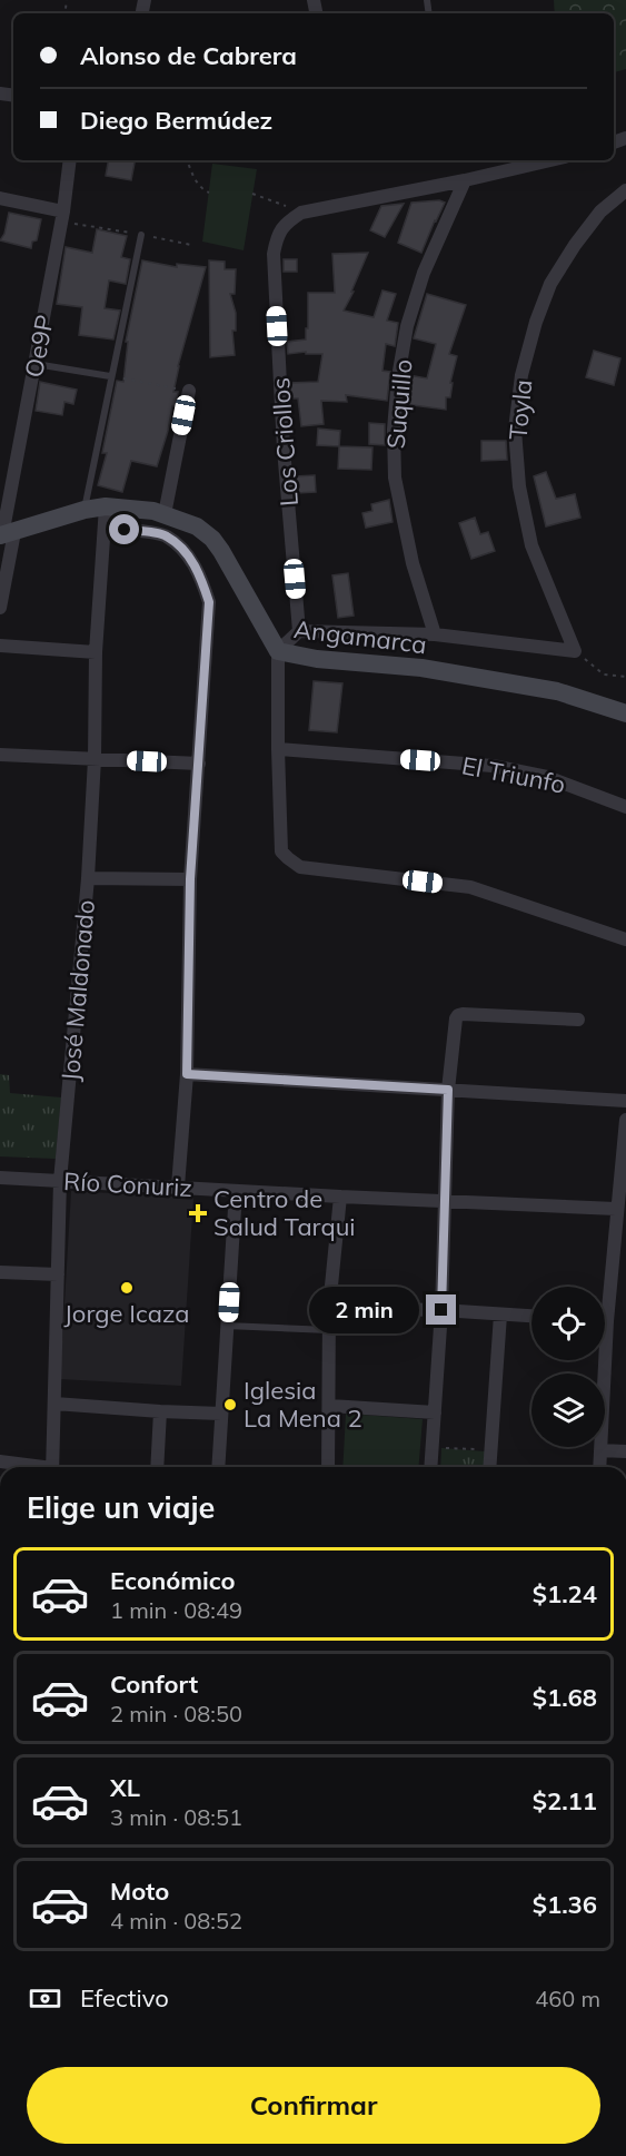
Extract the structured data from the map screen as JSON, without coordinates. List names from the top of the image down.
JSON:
{
  "streets": {
    "street": [
      "Oe9P",
      "Suquillo",
      "Toyla",
      "Los Criollos",
      "Angamarca",
      "El Triunfo",
      "José Maldonado",
      "Río Conuriz"
    ]
  },
  "crossings": [
    ["Oe9P", "Angamarca"],
    ["Angamarca", "José Maldonado"],
    ["José Maldonado", "Río Conuriz"]
  ],
  "places": {
    "health": ["Centro de Salud Tarqui"],
    "other": ["Jorge Icaza", "Iglesia La Mena 2"]
  },
  "page": {
    "banner": ["Alonso de Cabrera", "Diego Bermúdez"],
    "bubble": "2 min",
    "heading": "Elige un viaje",
    "list": [
      {
        "name": "Económico",
        "note": "1 min · 08:49",
        "value": "$1.24"
      },
      {
        "name": "Confort",
        "note": "2 min · 08:50",
        "value": "$1.68"
      },
      {
        "name": "XL",
        "note": "3 min · 08:51",
        "value": "$2.11"
      },
      {
        "name": "Moto",
        "note": "4 min · 08:52",
        "value": "$1.36"
      }
    ],
    "pay": ["Efectivo", "460 m"],
    "buttons": "Confirmar"
  }
}
